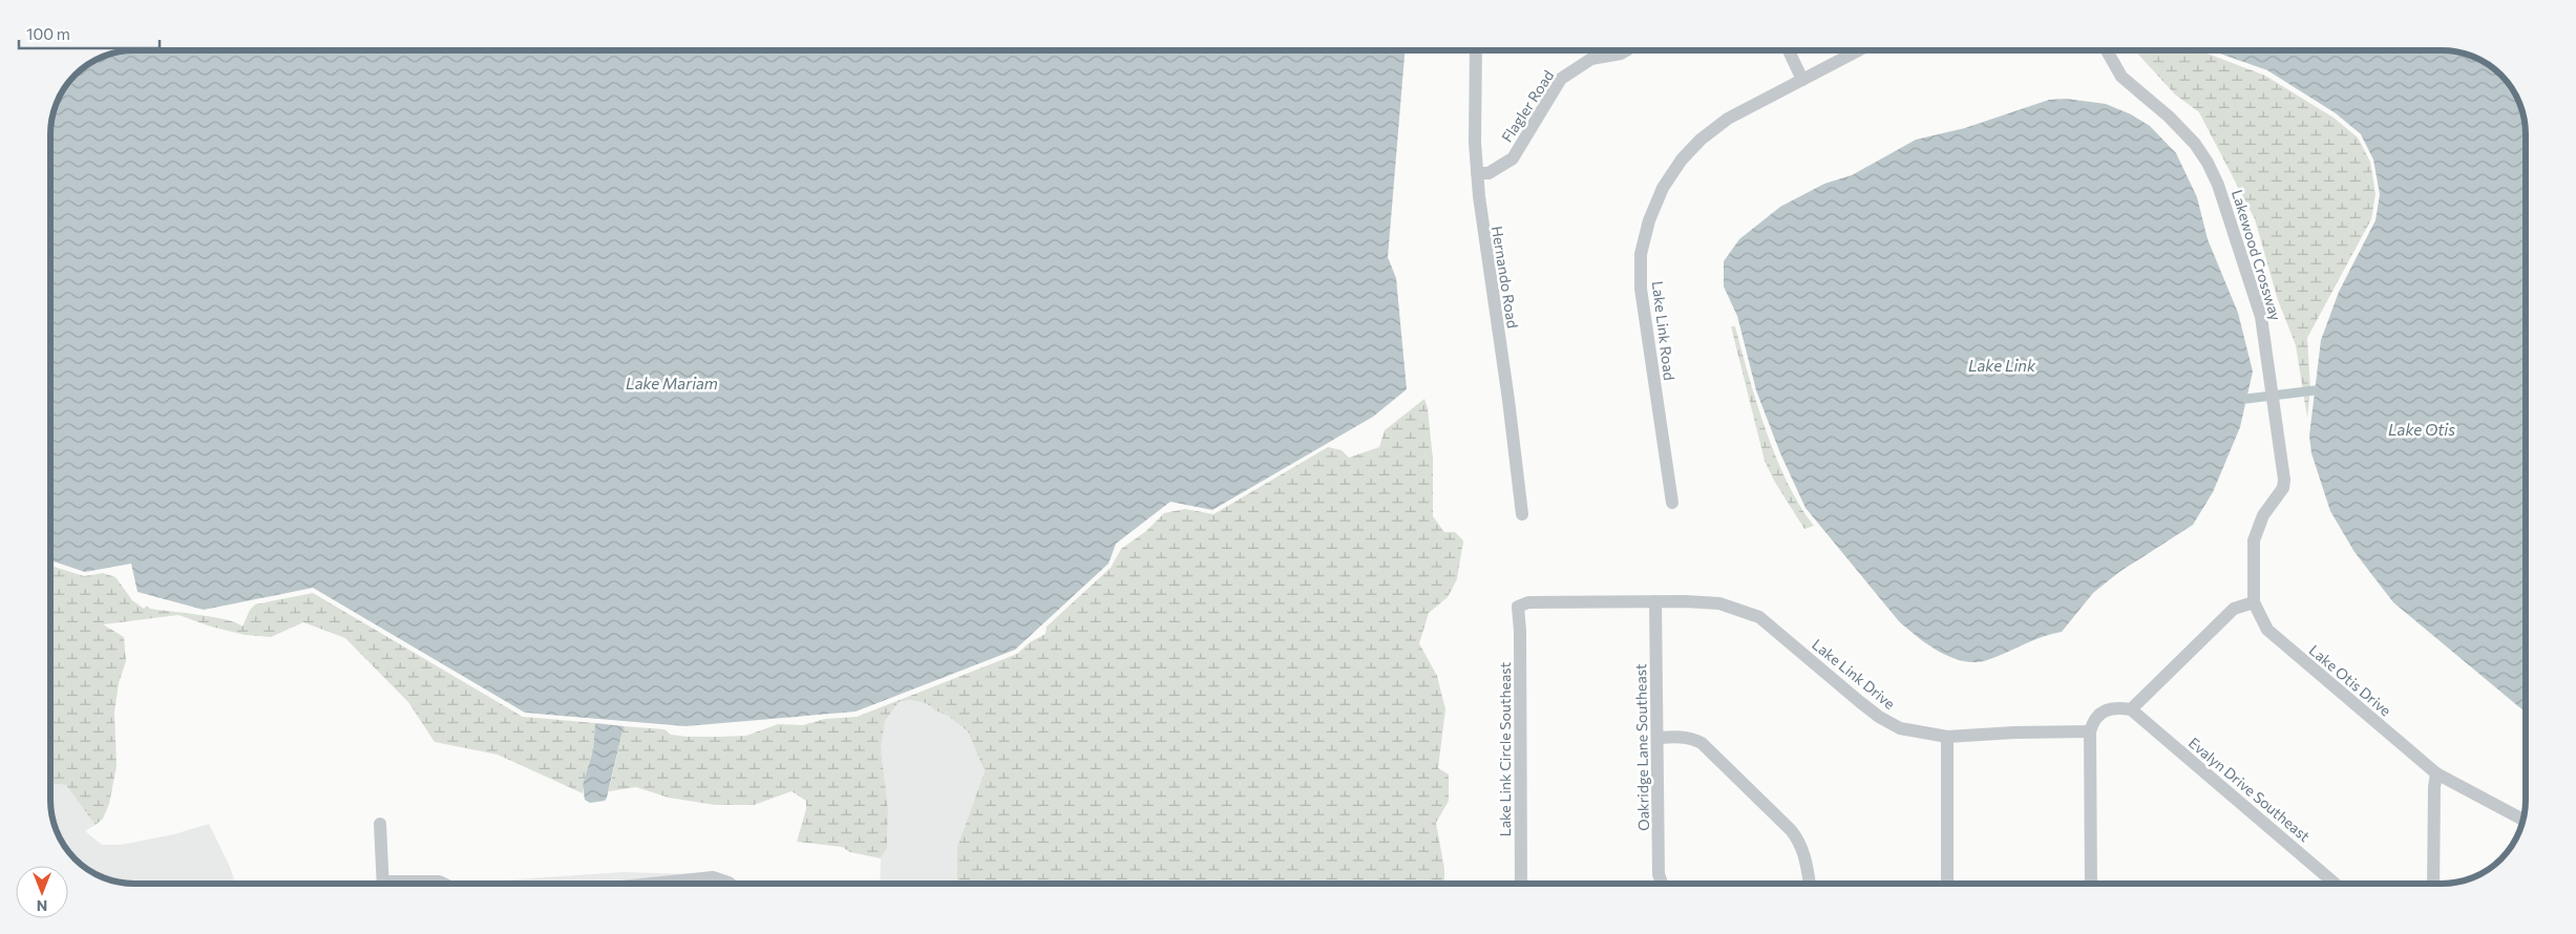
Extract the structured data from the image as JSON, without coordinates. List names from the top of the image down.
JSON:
{
  "streets": {
    "street": [
      "Flagler Road",
      "Lakewood Crossway",
      "Hernando Road",
      "Lake Link Road",
      "Lake Link Drive",
      "Lake Otis Drive",
      "Oakridge Lane Southeast",
      "Lake Link Circle Southeast",
      "Evalyn Drive Southeast"
    ]
  },
  "crossings": [
    ["Flagler Road", "Hernando Road"],
    ["Lakewood Crossway", "Lake Otis Drive"],
    ["Lake Link Drive", "Oakridge Lane Southeast"],
    ["Lake Link Drive", "Lake Link Circle Southeast"]
  ],
  "water": ["Lake Link", "Lake Mariam", "Lake Otis"],
  "scale_bar": "100 m",
  "north": "bottom"
}
